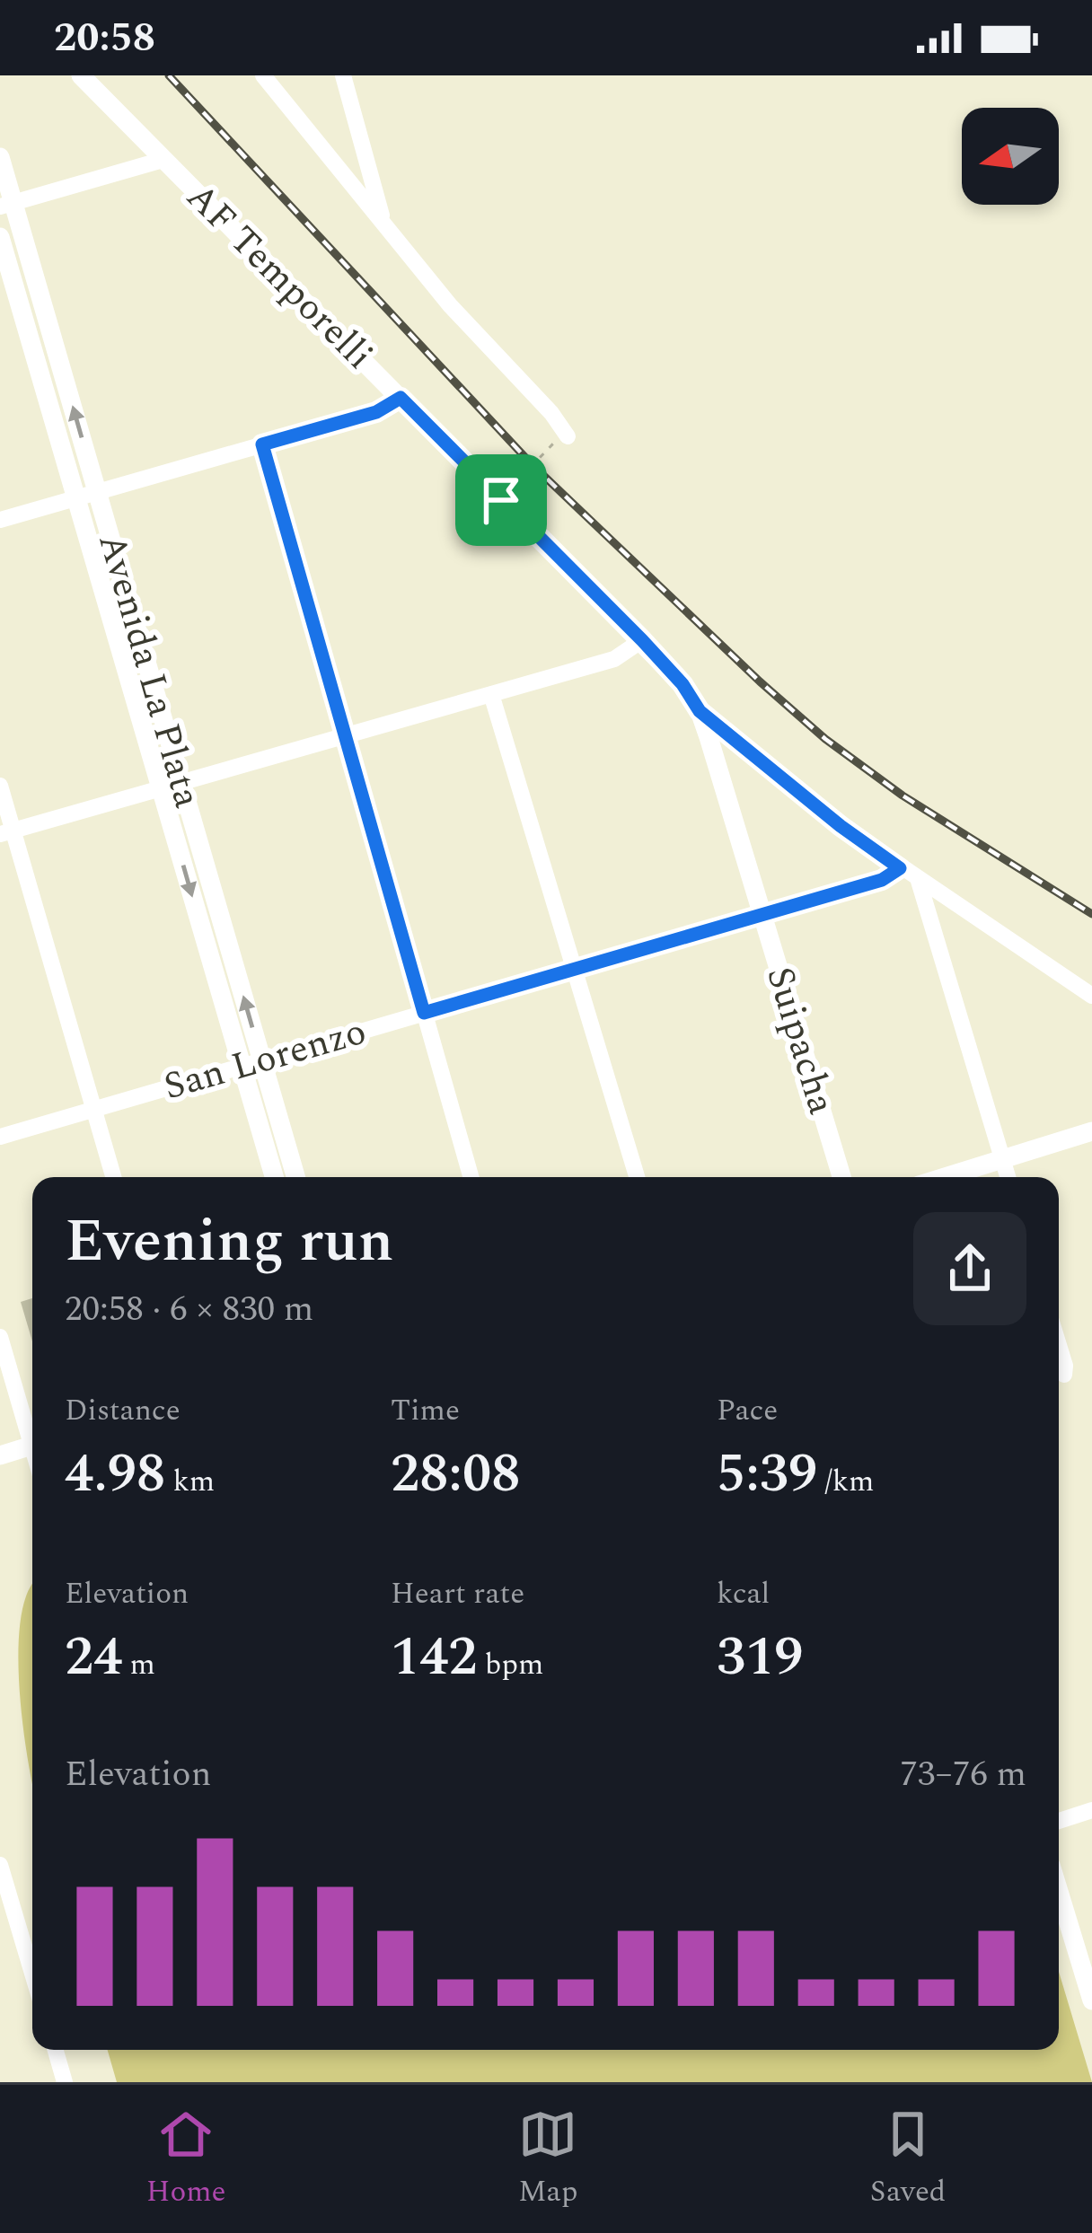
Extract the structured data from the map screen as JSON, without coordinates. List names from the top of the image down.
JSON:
{
  "streets": {
    "street": [
      "AF Temporelli",
      "Avenida La Plata",
      "Suipacha",
      "San Lorenzo"
    ]
  },
  "crossings": [
    ["AF Temporelli", "Suipacha"],
    ["Avenida La Plata", "San Lorenzo"],
    ["Suipacha", "San Lorenzo"]
  ],
  "north": "left",
  "page": {
    "status": "20:58",
    "heading": ["Evening run", "20:58 · 6 × 830 m"],
    "stats": [
      ["Distance", "4.98 km"],
      ["Time", "28:08"],
      ["Pace", "5:39 /km"],
      ["Elevation", "24 m"],
      ["Heart rate", "142 bpm"],
      ["kcal", "319"]
    ],
    "chart": ["Elevation", "73–76 m"],
    "tabs": ["Home", "Map", "Saved"]
  }
}
